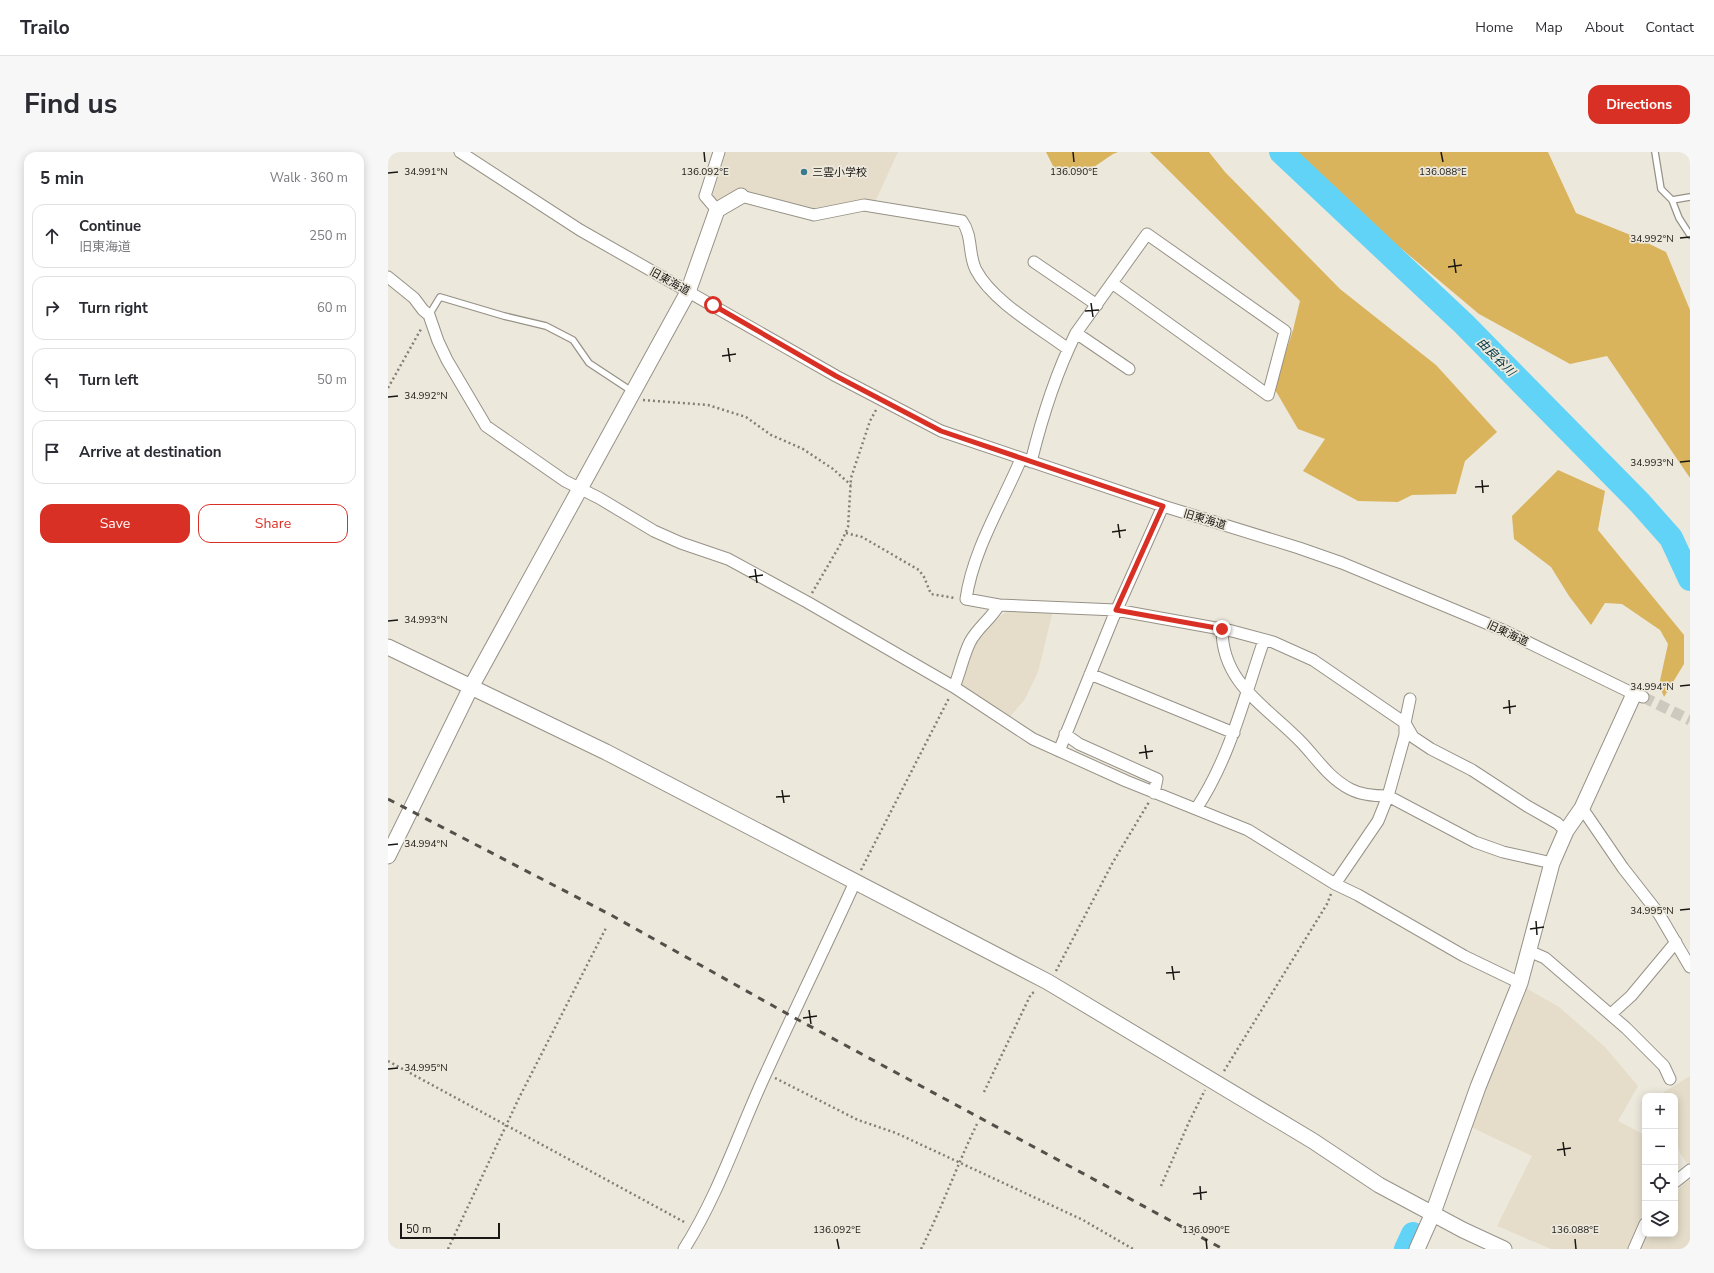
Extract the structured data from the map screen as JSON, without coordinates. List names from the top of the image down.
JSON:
{
  "streets": {
    "street": ["旧東海道"]
  },
  "water": ["由良谷川"],
  "places": ["三雲小学校"],
  "scale_bar": "50 m",
  "page": {
    "header": "Trailo",
    "nav": [
      "Home",
      "Map",
      "About",
      "Contact"
    ],
    "title": "Find us",
    "buttons": [
      "Directions",
      ["Save", "Share"]
    ],
    "heading": ["5 min", "Walk · 360 m"],
    "list": [
      ["Continue", "旧東海道", "250 m"],
      ["Turn right", "60 m"],
      ["Turn left", "50 m"],
      "Arrive at destination"
    ],
    "map_buttons": ["+", "−"],
    "scale": "50 m"
  },
  "coordinates": [
    "34.991°N",
    "136.092°E",
    "136.090°E",
    "136.088°E",
    "34.992°N",
    "34.993°N",
    "34.994°N",
    "34.995°N"
  ]
}
